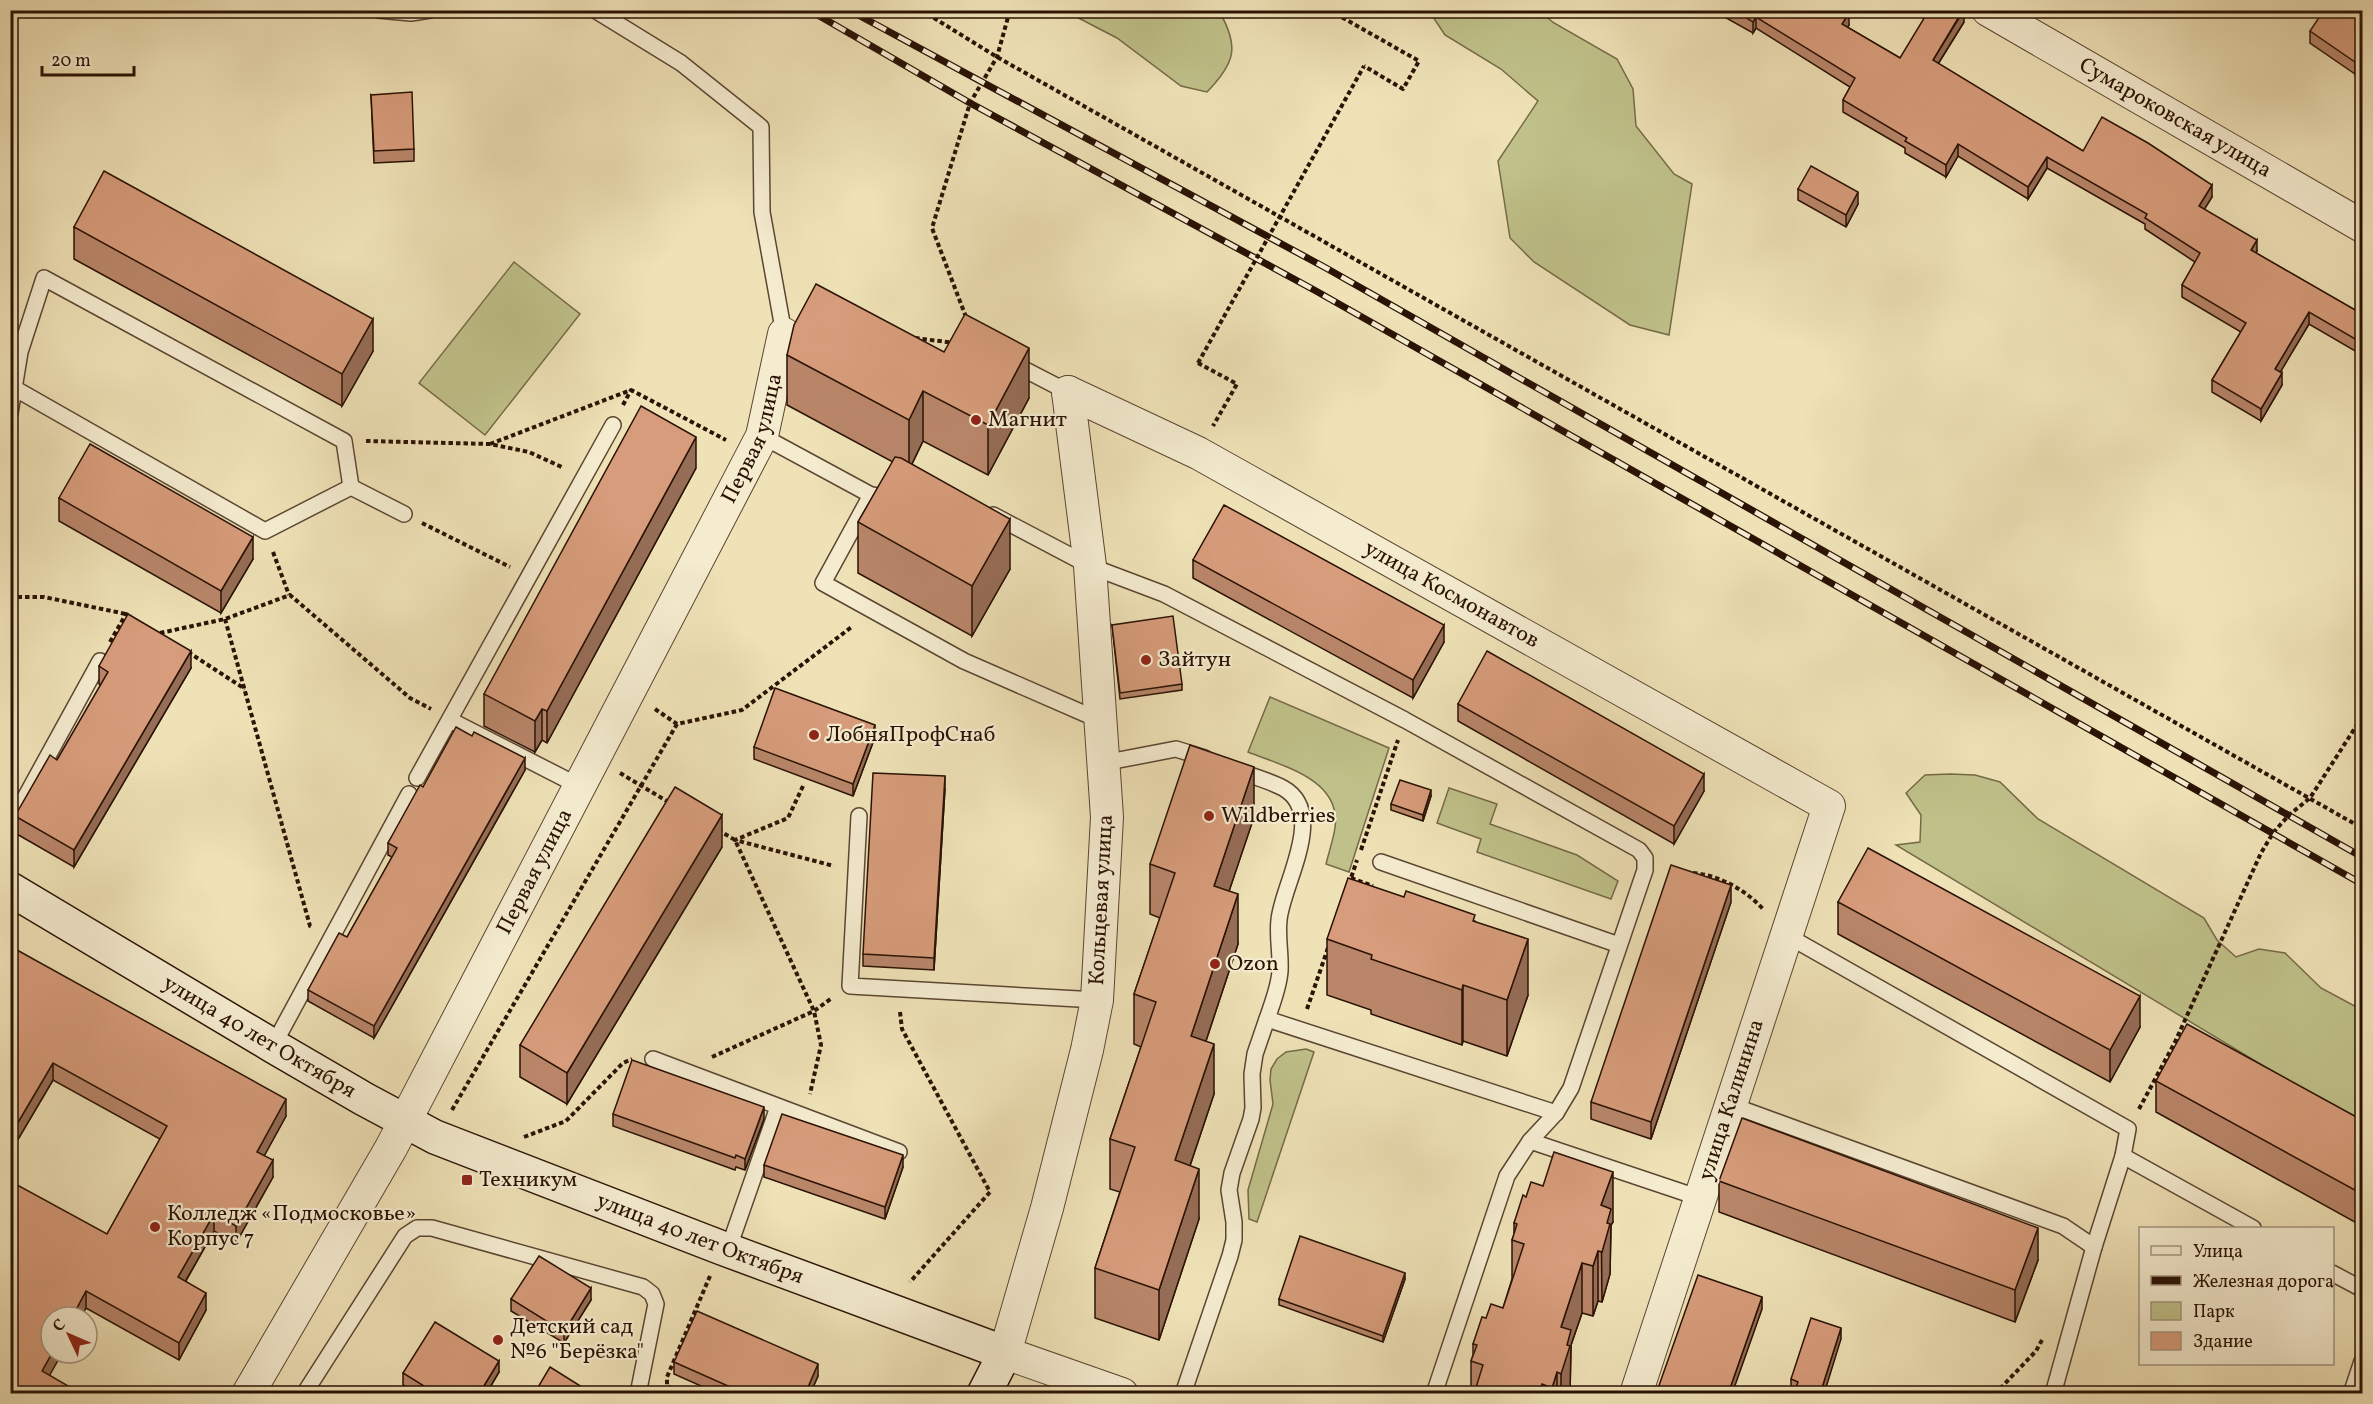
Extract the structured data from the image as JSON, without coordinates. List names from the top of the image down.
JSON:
{
  "streets": {
    "street": [
      "Сумароковская улица",
      "Первая улица",
      "улица Космонавтов",
      "Кольцевая улица",
      "улица 40 лет Октября",
      "улица Калинина"
    ]
  },
  "crossings": [
    ["Первая улица", "улица 40 лет Октября"],
    ["улица Космонавтов", "Кольцевая улица"],
    ["улица Космонавтов", "улица Калинина"],
    ["Кольцевая улица", "улица 40 лет Октября"]
  ],
  "places": {
    "other": [
      "Магнит",
      "Зайтун",
      "ЛобняПрофСнаб",
      "Wildberries",
      "Ozon",
      "Колледж «Подмосковье» Корпус 7",
      "Детский сад №6 \"Берёзка\""
    ],
    "transit": ["Техникум"]
  },
  "legend": [
    "Улица",
    "Железная дорога",
    "Парк",
    "Здание"
  ],
  "scale_bar": "20 m",
  "north": "top left"
}
